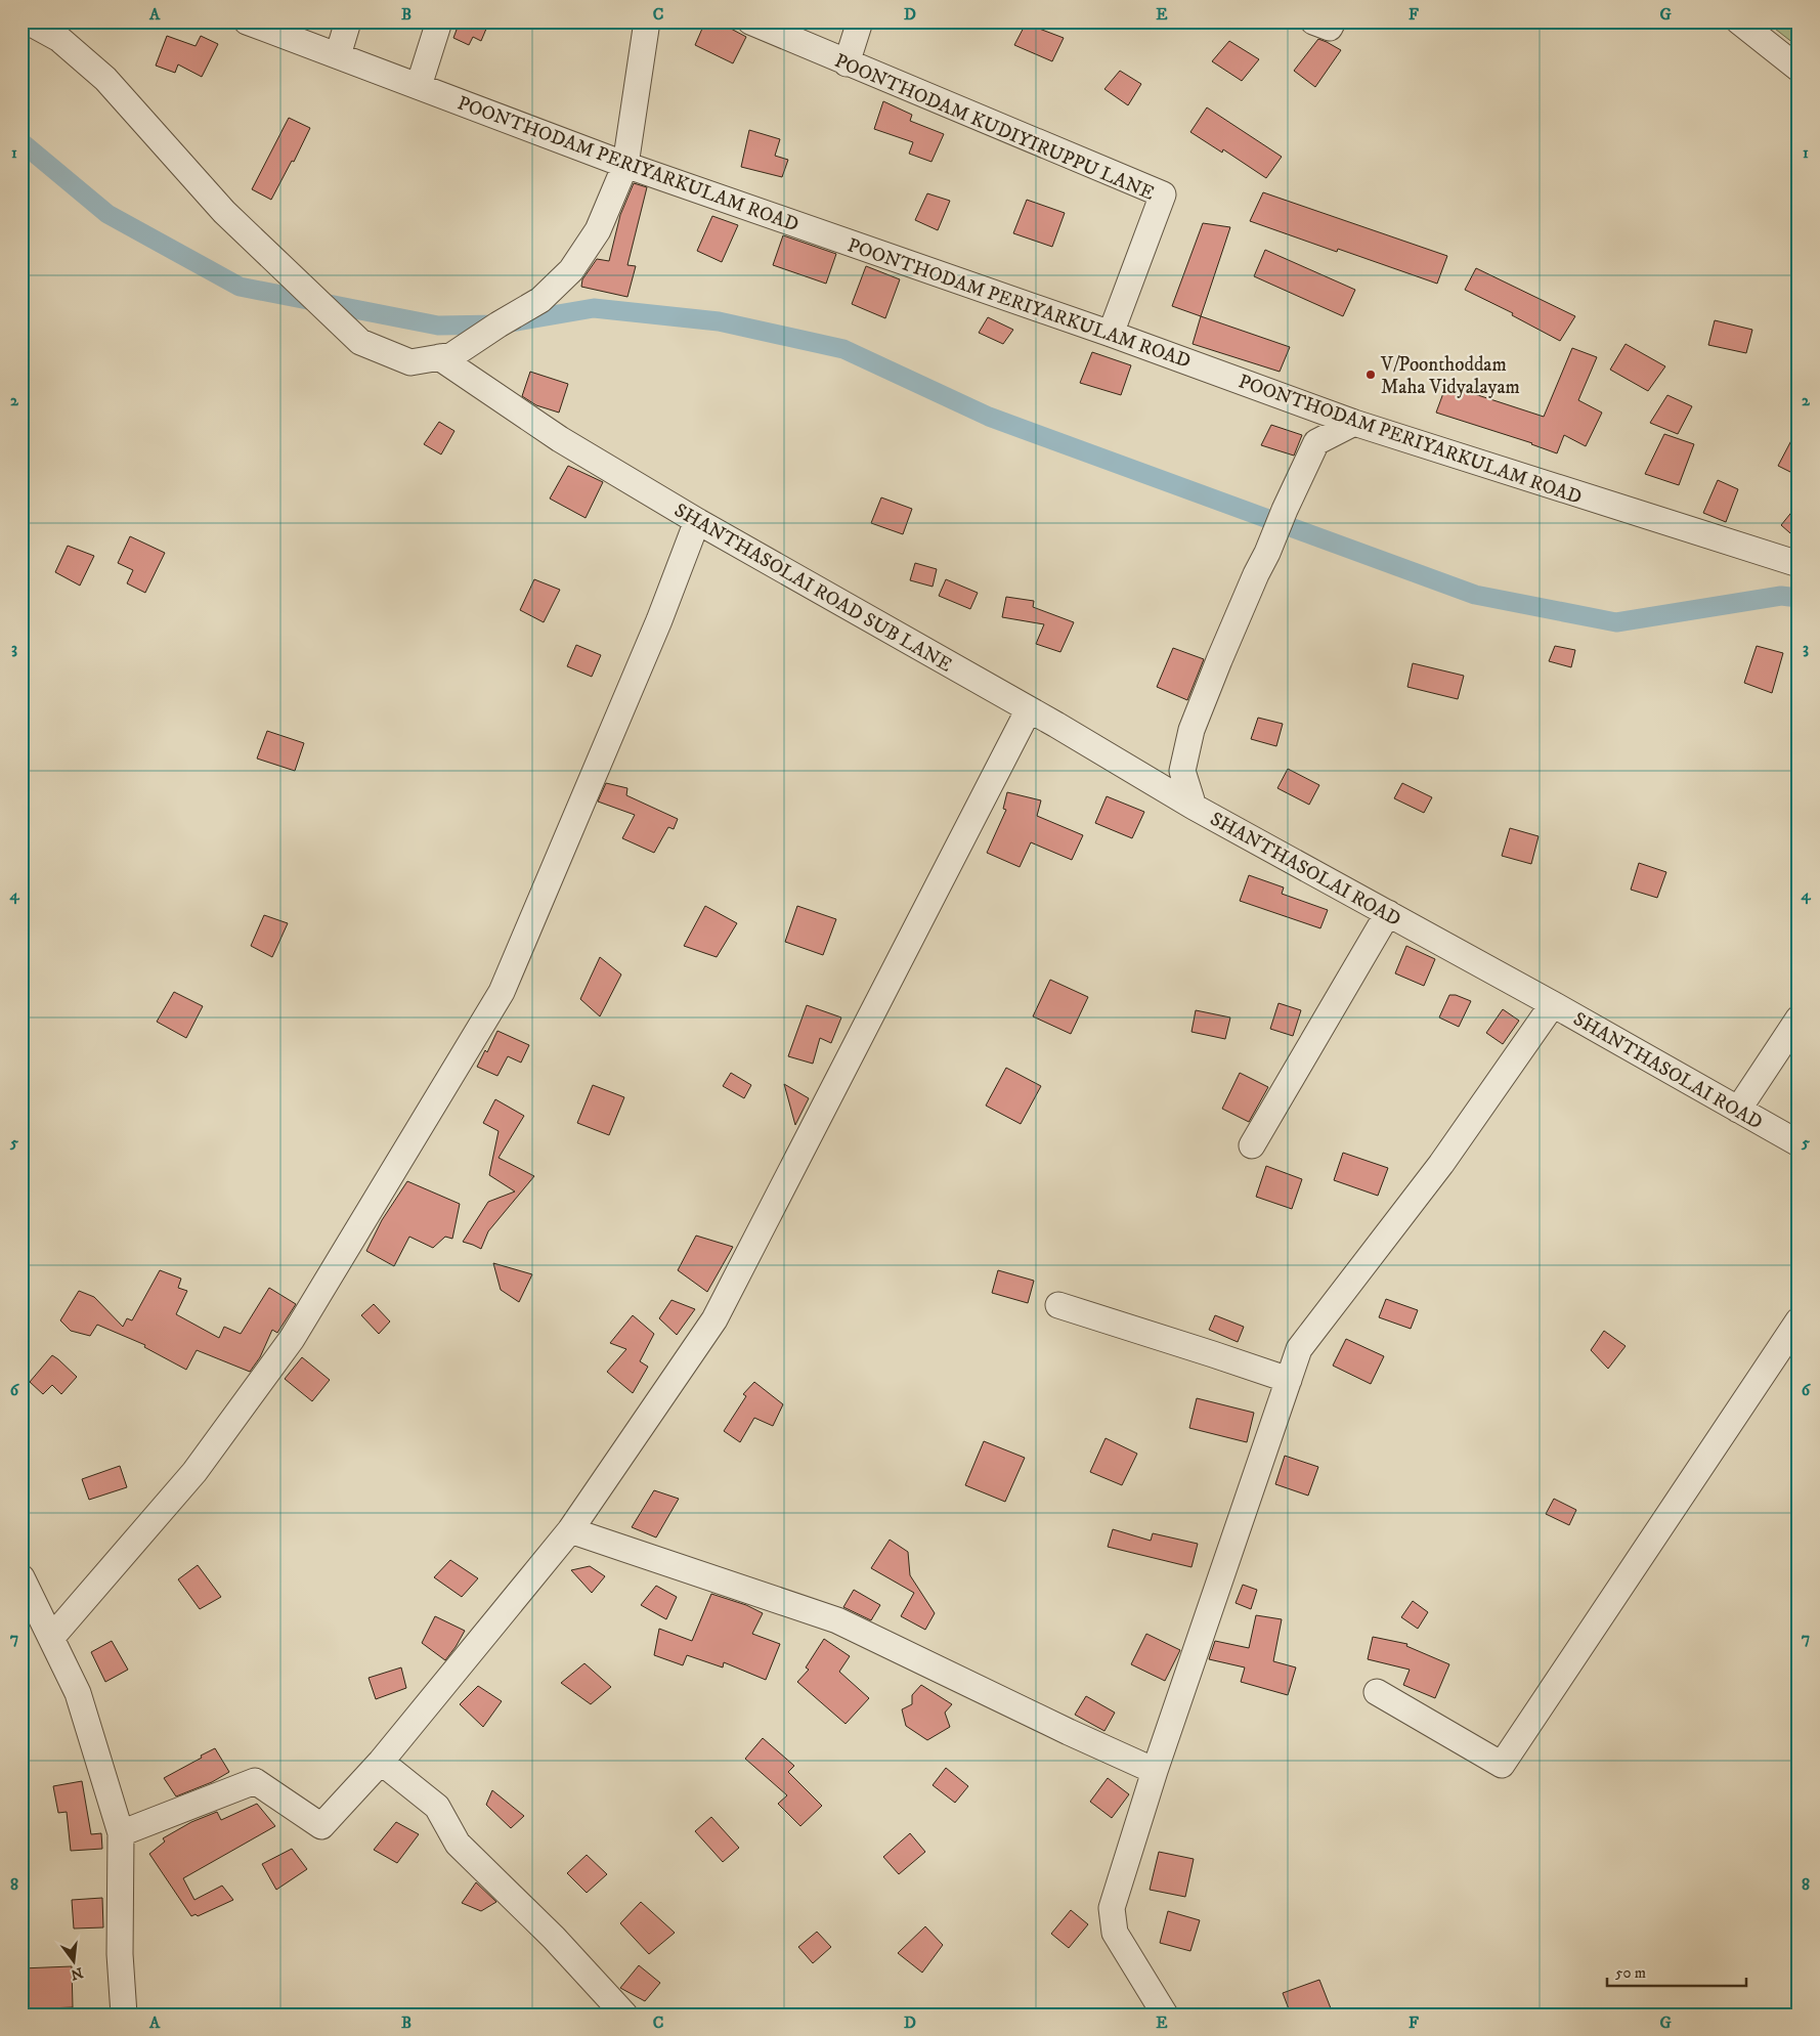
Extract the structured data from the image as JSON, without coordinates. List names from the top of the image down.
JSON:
{
  "streets": {
    "street": [
      "POONTHODAM KUDIYIRUPPU LANE",
      "POONTHODAM PERIYARKULAM ROAD",
      "SHANTHASOLAI ROAD SUB LANE",
      "SHANTHASOLAI ROAD"
    ]
  },
  "crossings": [
    ["POONTHODAM KUDIYIRUPPU LANE", "POONTHODAM PERIYARKULAM ROAD"],
    ["POONTHODAM PERIYARKULAM ROAD", "SHANTHASOLAI ROAD"],
    ["SHANTHASOLAI ROAD SUB LANE", "SHANTHASOLAI ROAD"]
  ],
  "places": ["V/Poonthoddam Maha Vidyalayam"],
  "scale_bar": "50 m",
  "north": "bottom",
  "grid": {
    "columns": [
      "A",
      "B",
      "C",
      "D",
      "E",
      "F",
      "G"
    ],
    "rows": [
      "1",
      "2",
      "3",
      "4",
      "5",
      "6",
      "7",
      "8"
    ]
  }
}
